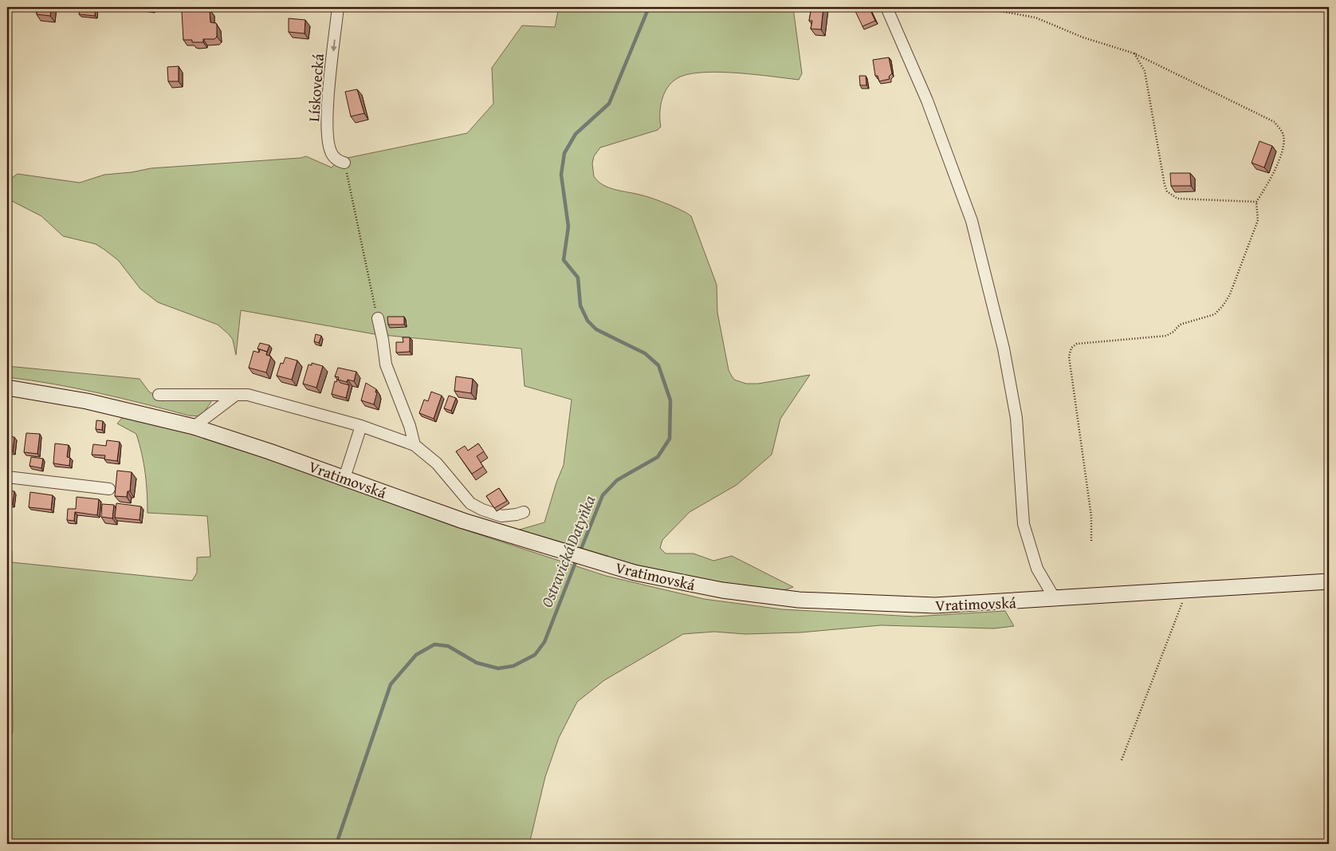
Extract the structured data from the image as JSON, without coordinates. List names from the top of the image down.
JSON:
{
  "streets": {
    "main road": ["Vratimovská"],
    "street": ["Lískovecká"]
  },
  "one_way": ["Lískovecká"],
  "water": ["Ostravická Datyňka"]
}
